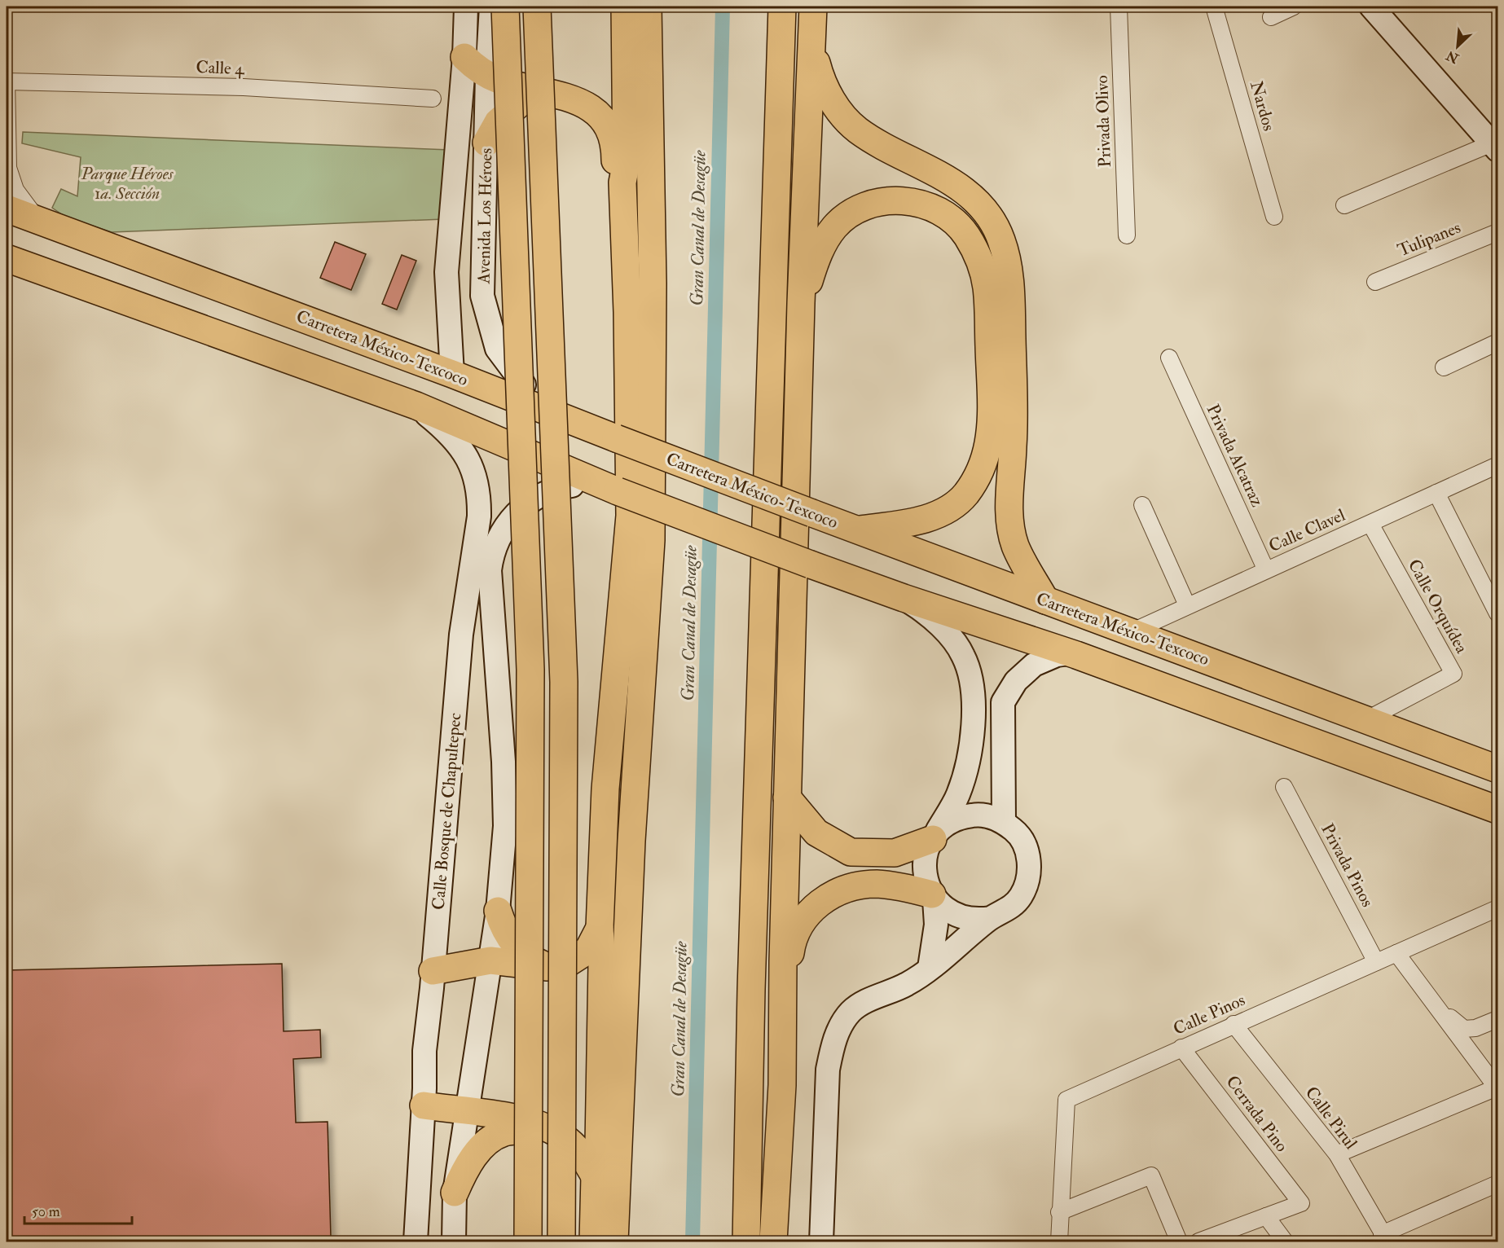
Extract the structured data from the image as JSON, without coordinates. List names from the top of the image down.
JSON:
{
  "streets": {
    "highway": ["Carretera México-Texcoco"],
    "main road": ["Avenida Los Héroes", "Calle Bosque de Chapultepec"],
    "street": [
      "Calle 4",
      "Nardos",
      "Privada Olivo",
      "Tulipanes",
      "Privada Alcatraz",
      "Calle Clavel",
      "Calle Orquídea",
      "Privada Pinos",
      "Calle Pinos",
      "Cerrada Pino",
      "Calle Pirul"
    ]
  },
  "crossings": [
    ["Avenida Los Héroes", "Carretera México-Texcoco"],
    ["Carretera México-Texcoco", "Calle Clavel"],
    ["Carretera México-Texcoco", "Calle Orquídea"],
    ["Privada Alcatraz", "Calle Clavel"],
    ["Calle Clavel", "Calle Orquídea"],
    ["Privada Pinos", "Calle Pinos"],
    ["Calle Pinos", "Cerrada Pino"],
    ["Calle Pinos", "Calle Pirul"]
  ],
  "water": ["Gran Canal de Desagüe"],
  "parks": ["Parque Héroes 1a. Sección"],
  "scale_bar": "50 m",
  "north": "bottom left"
}
